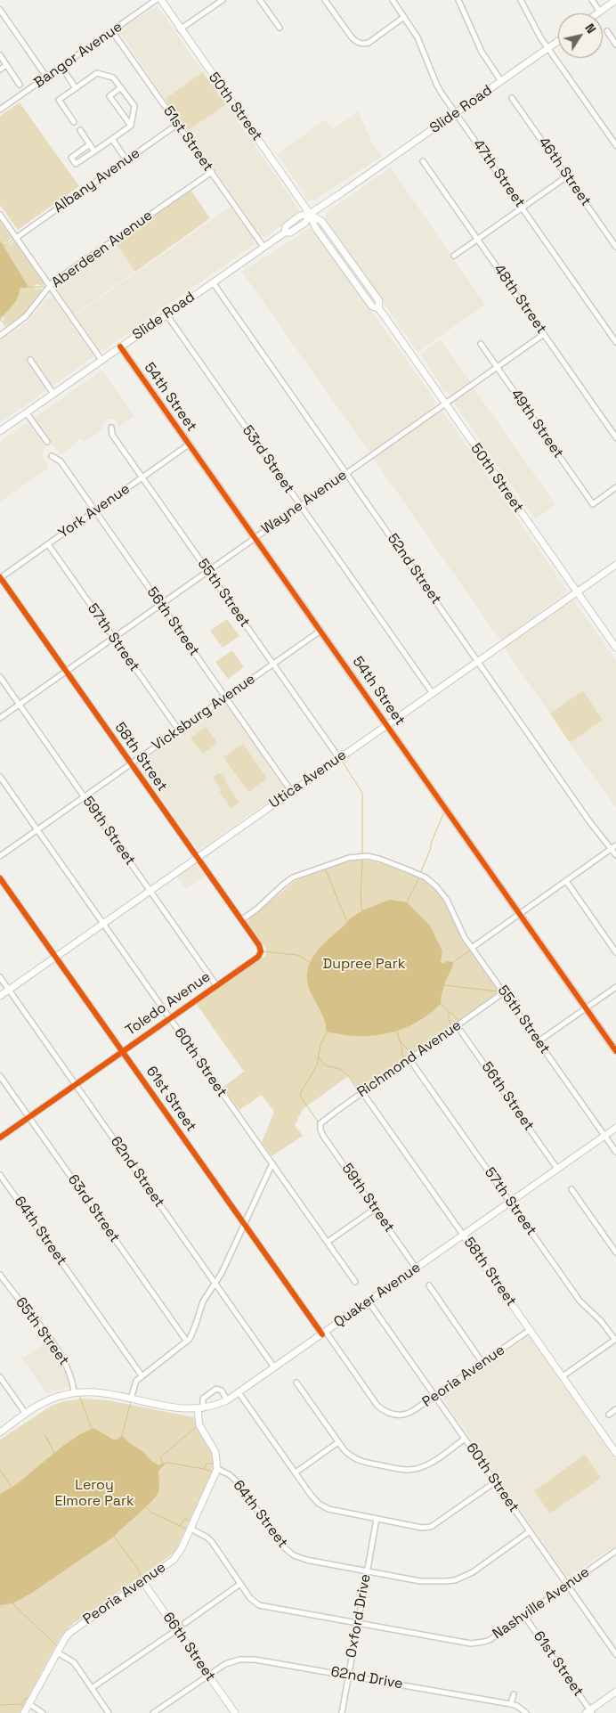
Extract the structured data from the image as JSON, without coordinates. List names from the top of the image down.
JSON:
{
  "streets": {
    "street": [
      "Bangor Avenue",
      "50th Street",
      "Slide Road",
      "51st Street",
      "46th Street",
      "47th Street",
      "Albany Avenue",
      "Aberdeen Avenue",
      "48th Street",
      "54th Street",
      "49th Street",
      "53rd Street",
      "Wayne Avenue",
      "York Avenue",
      "52nd Street",
      "55th Street",
      "56th Street",
      "57th Street",
      "Vicksburg Avenue",
      "58th Street",
      "Utica Avenue",
      "59th Street",
      "Toledo Avenue",
      "Richmond Avenue",
      "60th Street",
      "61st Street",
      "62nd Street",
      "63rd Street",
      "64th Street",
      "Quaker Avenue",
      "65th Street",
      "Peoria Avenue",
      "Nashville Avenue",
      "Oxford Drive",
      "66th Street",
      "62nd Drive"
    ]
  },
  "crossings": [
    ["Bangor Avenue", "51st Street"],
    ["50th Street", "Slide Road"],
    ["50th Street", "Wayne Avenue"],
    ["50th Street", "Utica Avenue"],
    ["Slide Road", "51st Street"],
    ["Slide Road", "47th Street"],
    ["Slide Road", "54th Street"],
    ["Slide Road", "53rd Street"],
    ["Slide Road", "52nd Street"],
    ["51st Street", "Albany Avenue"],
    ["51st Street", "Aberdeen Avenue"],
    ["48th Street", "Wayne Avenue"],
    ["54th Street", "Wayne Avenue"],
    ["54th Street", "York Avenue"],
    ["54th Street", "Vicksburg Avenue"],
    ["54th Street", "Utica Avenue"],
    ["49th Street", "Wayne Avenue"],
    ["53rd Street", "Wayne Avenue"],
    ["53rd Street", "Utica Avenue"],
    ["Wayne Avenue", "52nd Street"],
    ["Wayne Avenue", "55th Street"],
    ["Wayne Avenue", "56th Street"],
    ["Wayne Avenue", "57th Street"],
    ["Wayne Avenue", "58th Street"],
    ["Wayne Avenue", "59th Street"],
    ["York Avenue", "55th Street"],
    ["York Avenue", "56th Street"],
    ["York Avenue", "57th Street"],
    ["York Avenue", "58th Street"],
    ["52nd Street", "Utica Avenue"],
    ["55th Street", "Vicksburg Avenue"],
    ["55th Street", "58th Street"],
    ["55th Street", "Utica Avenue"],
    ["55th Street", "Richmond Avenue"],
    ["55th Street", "Quaker Avenue"],
    ["56th Street", "Vicksburg Avenue"],
    ["56th Street", "Utica Avenue"],
    ["56th Street", "Richmond Avenue"],
    ["56th Street", "Quaker Avenue"],
    ["57th Street", "Vicksburg Avenue"],
    ["57th Street", "Richmond Avenue"],
    ["57th Street", "Quaker Avenue"],
    ["Vicksburg Avenue", "58th Street"],
    ["Vicksburg Avenue", "59th Street"],
    ["Vicksburg Avenue", "60th Street"],
    ["58th Street", "Utica Avenue"],
    ["58th Street", "Toledo Avenue"],
    ["58th Street", "Richmond Avenue"],
    ["58th Street", "Quaker Avenue"],
    ["58th Street", "Peoria Avenue"],
    ["Utica Avenue", "59th Street"],
    ["Utica Avenue", "60th Street"],
    ["Utica Avenue", "61st Street"],
    ["Utica Avenue", "62nd Street"],
    ["59th Street", "Toledo Avenue"],
    ["59th Street", "Richmond Avenue"],
    ["59th Street", "Quaker Avenue"],
    ["Toledo Avenue", "60th Street"],
    ["Toledo Avenue", "61st Street"],
    ["Toledo Avenue", "62nd Street"],
    ["Toledo Avenue", "63rd Street"],
    ["60th Street", "64th Street"],
    ["60th Street", "Quaker Avenue"],
    ["60th Street", "Peoria Avenue"],
    ["60th Street", "Nashville Avenue"],
    ["61st Street", "Quaker Avenue"],
    ["61st Street", "Peoria Avenue"],
    ["61st Street", "Nashville Avenue"],
    ["62nd Street", "Quaker Avenue"],
    ["64th Street", "Peoria Avenue"],
    ["64th Street", "Oxford Drive"],
    ["Quaker Avenue", "65th Street"],
    ["Peoria Avenue", "66th Street"],
    ["Nashville Avenue", "Oxford Drive"],
    ["Oxford Drive", "62nd Drive"],
    ["66th Street", "62nd Drive"]
  ],
  "parks": ["Dupree Park", "Leroy Elmore Park"],
  "north": "top right"
}
